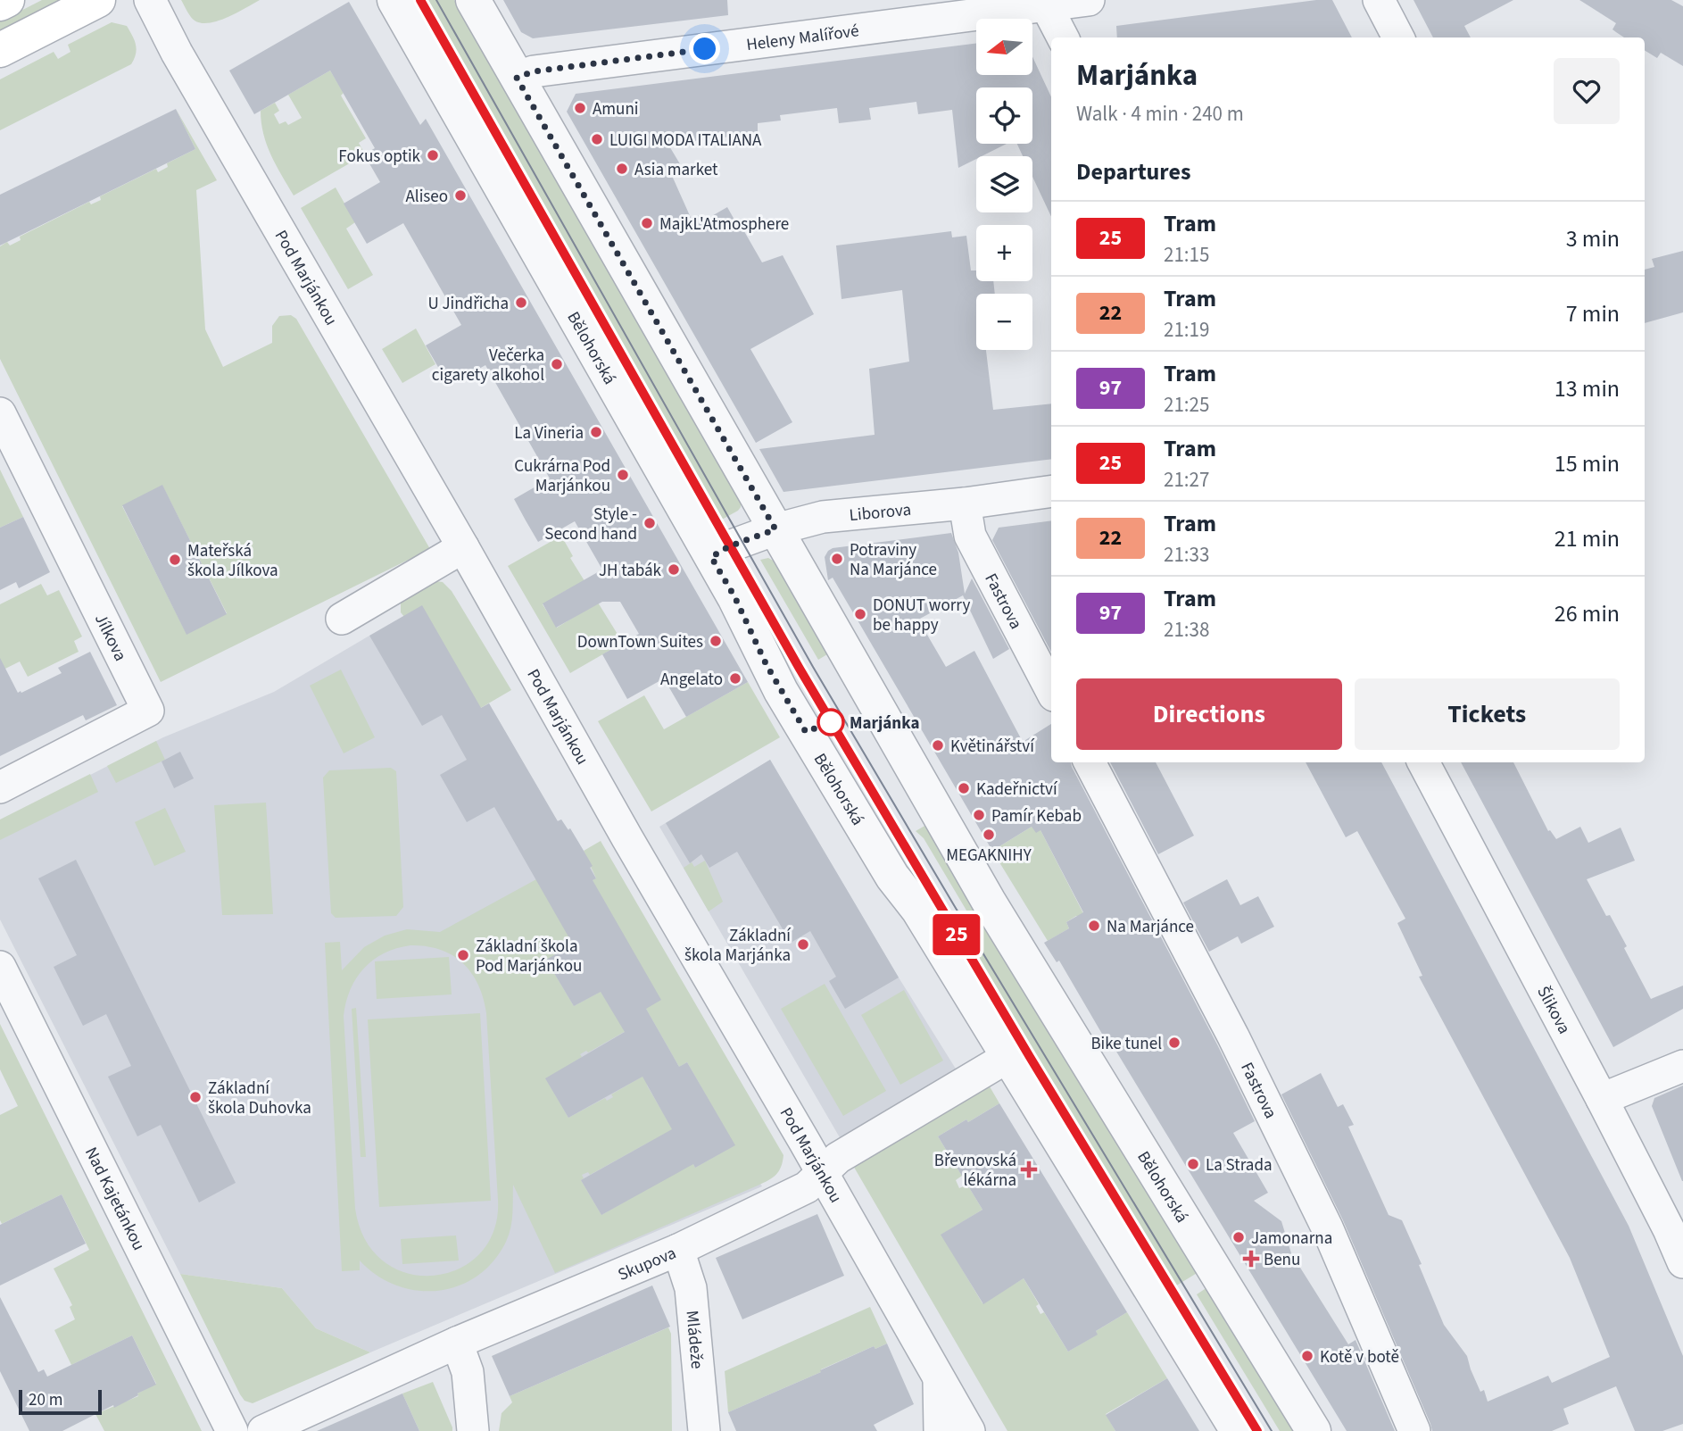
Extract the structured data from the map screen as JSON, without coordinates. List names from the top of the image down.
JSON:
{
  "streets": {
    "street": [
      "Heleny Malířové",
      "Pod Marjánkou",
      "Bělohorská",
      "Liborova",
      "Fastrova",
      "Jílkova",
      "Šlikova",
      "Nad Kajetánkou",
      "Skupova",
      "Mládeže"
    ]
  },
  "crossings": [
    ["Heleny Malířové", "Bělohorská"],
    ["Pod Marjánkou", "Skupova"],
    ["Bělohorská", "Liborova"],
    ["Bělohorská", "Skupova"],
    ["Liborova", "Fastrova"],
    ["Skupova", "Mládeže"]
  ],
  "places": {
    "other": [
      "Amuni",
      "LUIGI MODA ITALIANA",
      "Fokus optik",
      "Asia market",
      "Aliseo",
      "MajkL'Atmosphere",
      "U Jindřicha",
      "Večerka cigarety alkohol",
      "La Vineria",
      "Cukrárna Pod Marjánkou",
      "Style - Second hand",
      "Potraviny Na Marjánce",
      "Mateřská škola Jílkova",
      "JH tabák",
      "DONUT worry be happy",
      "DownTown Suites",
      "Angelato",
      "Marjánka",
      "Květinářství",
      "Kadeřnictví",
      "Pamír Kebab",
      "MEGAKNIHY",
      "Na Marjánce",
      "Základní škola Marjánka",
      "Základní škola Pod Marjánkou",
      "Bike tunel",
      "Základní škola Duhovka",
      "La Strada",
      "Jamonarna",
      "Kotě v botě"
    ],
    "health": ["Břevnovská lékárna", "Benu"]
  },
  "lines": ["tram line 25"],
  "scale_bar": "20 m",
  "north": "left",
  "page": {
    "on_map": "25",
    "map_buttons": ["+", "−"],
    "heading": [
      ["Marjánka", "Walk · 4 min · 240 m"],
      "Departures"
    ],
    "list": [
      {
        "mark": "25",
        "name": "Tram",
        "note": "21:15",
        "value": "3 min"
      },
      {
        "mark": "22",
        "name": "Tram",
        "note": "21:19",
        "value": "7 min"
      },
      {
        "mark": "97",
        "name": "Tram",
        "note": "21:25",
        "value": "13 min"
      },
      {
        "mark": "25",
        "name": "Tram",
        "note": "21:27",
        "value": "15 min"
      },
      {
        "mark": "22",
        "name": "Tram",
        "note": "21:33",
        "value": "21 min"
      },
      {
        "mark": "97",
        "name": "Tram",
        "note": "21:38",
        "value": "26 min"
      }
    ],
    "buttons": ["Directions", "Tickets"],
    "scale": "20 m"
  }
}
